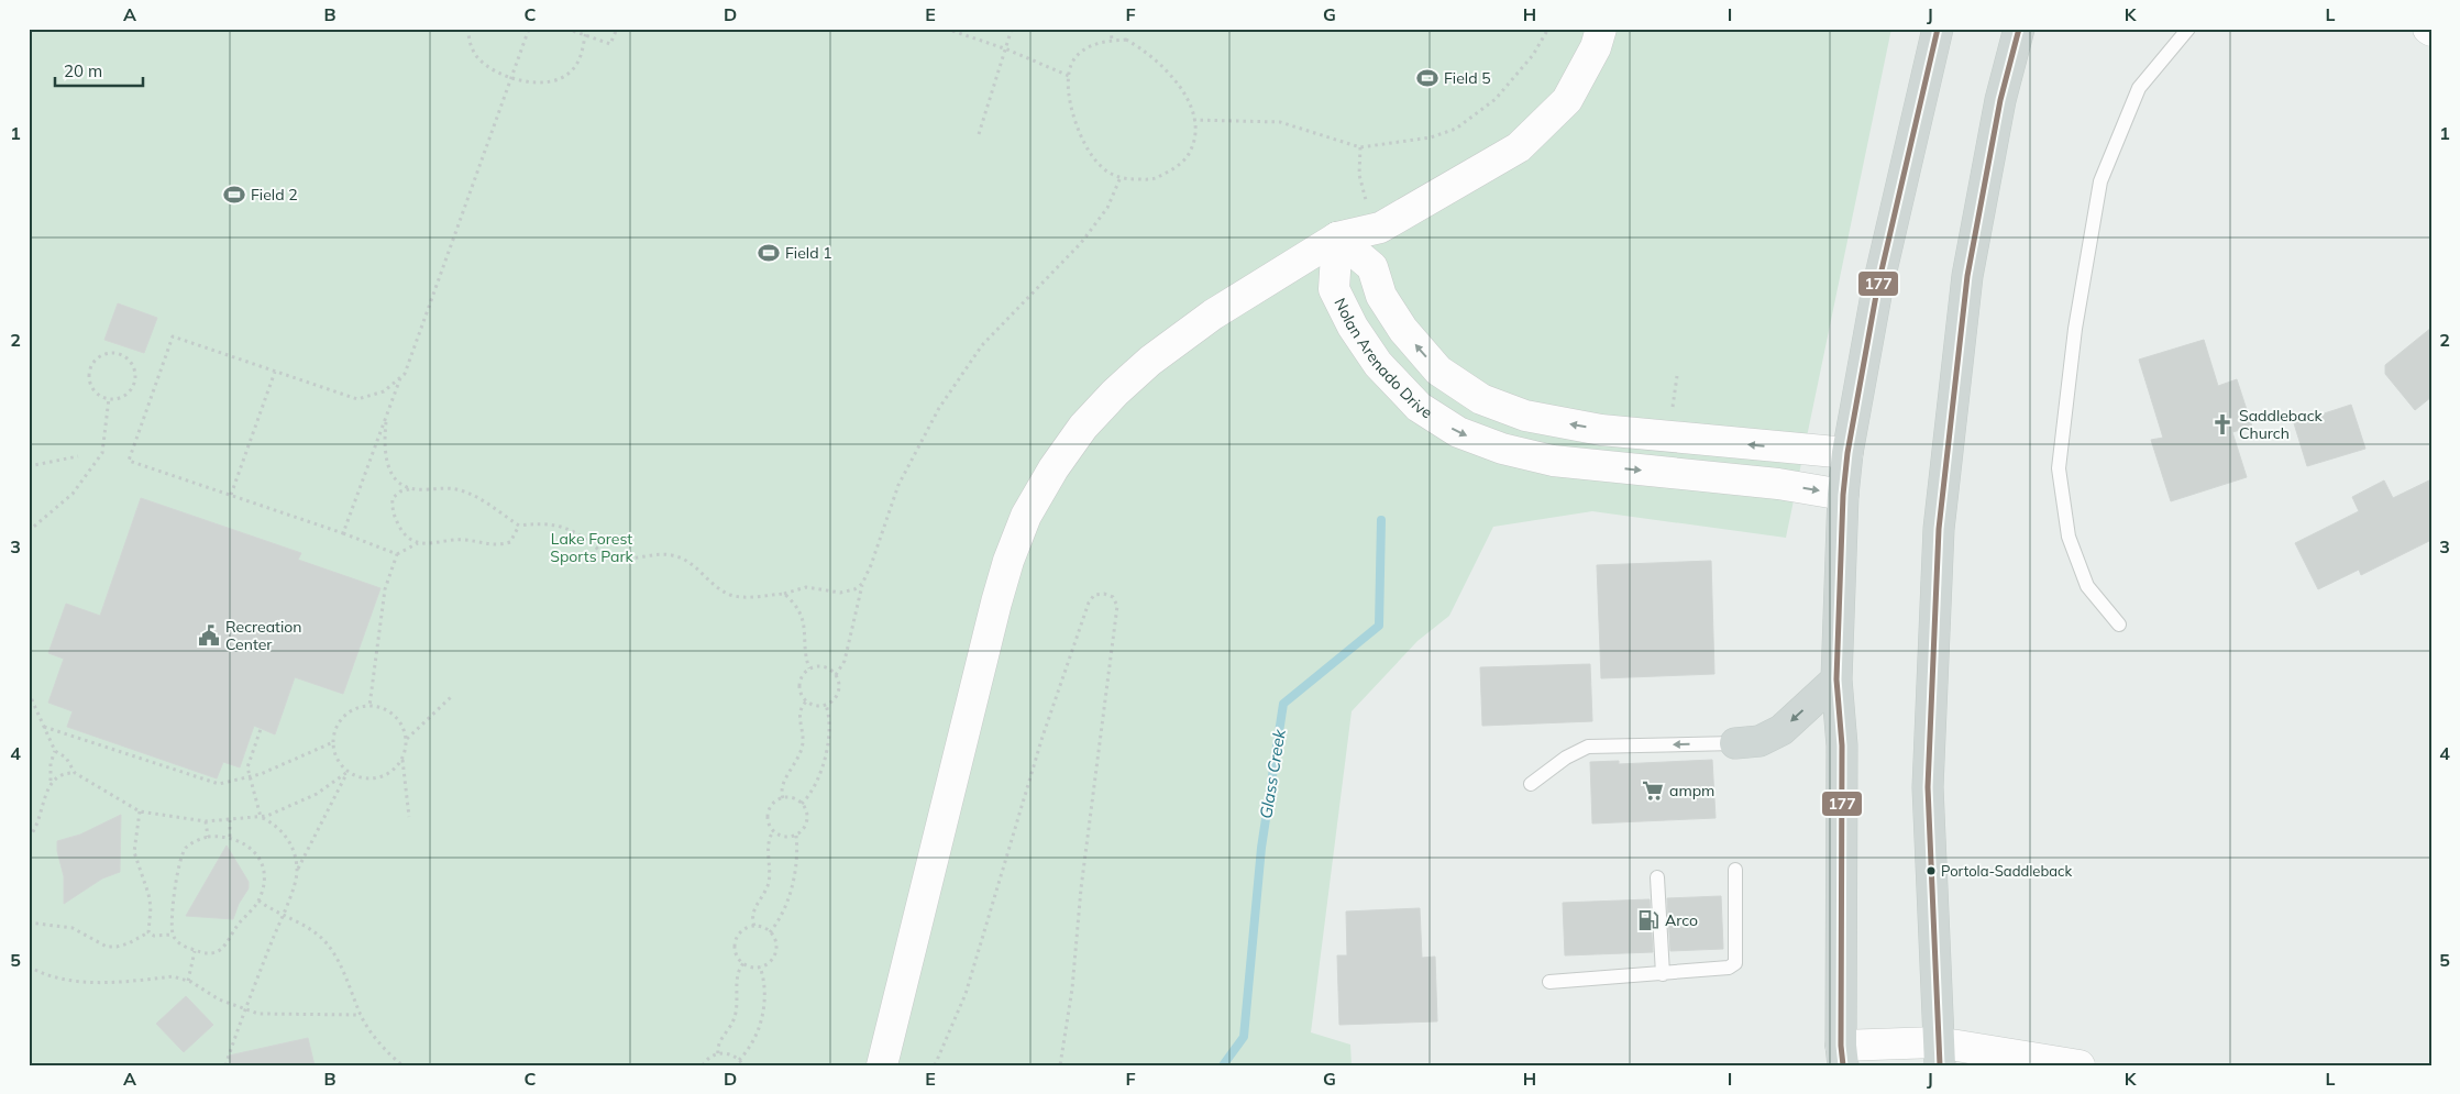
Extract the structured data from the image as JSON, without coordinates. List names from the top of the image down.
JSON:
{
  "streets": {
    "street": ["Nolan Arenado Drive"]
  },
  "water": ["Glass Creek"],
  "parks": ["Lake Forest Sports Park"],
  "places": {
    "sports": ["Field 5", "Field 2", "Field 1"],
    "church": ["Saddleback Church"],
    "public building": ["Recreation Center"],
    "supermarket": ["ampm"],
    "other": ["Portola-Saddleback"],
    "fuel station": ["Arco"]
  },
  "lines": ["transit line 177"],
  "scale_bar": "20 m",
  "grid": {
    "columns": [
      "A",
      "B",
      "C",
      "D",
      "E",
      "F",
      "G",
      "H",
      "I",
      "J",
      "K",
      "L"
    ],
    "rows": [
      "1",
      "2",
      "3",
      "4",
      "5"
    ]
  }
}
